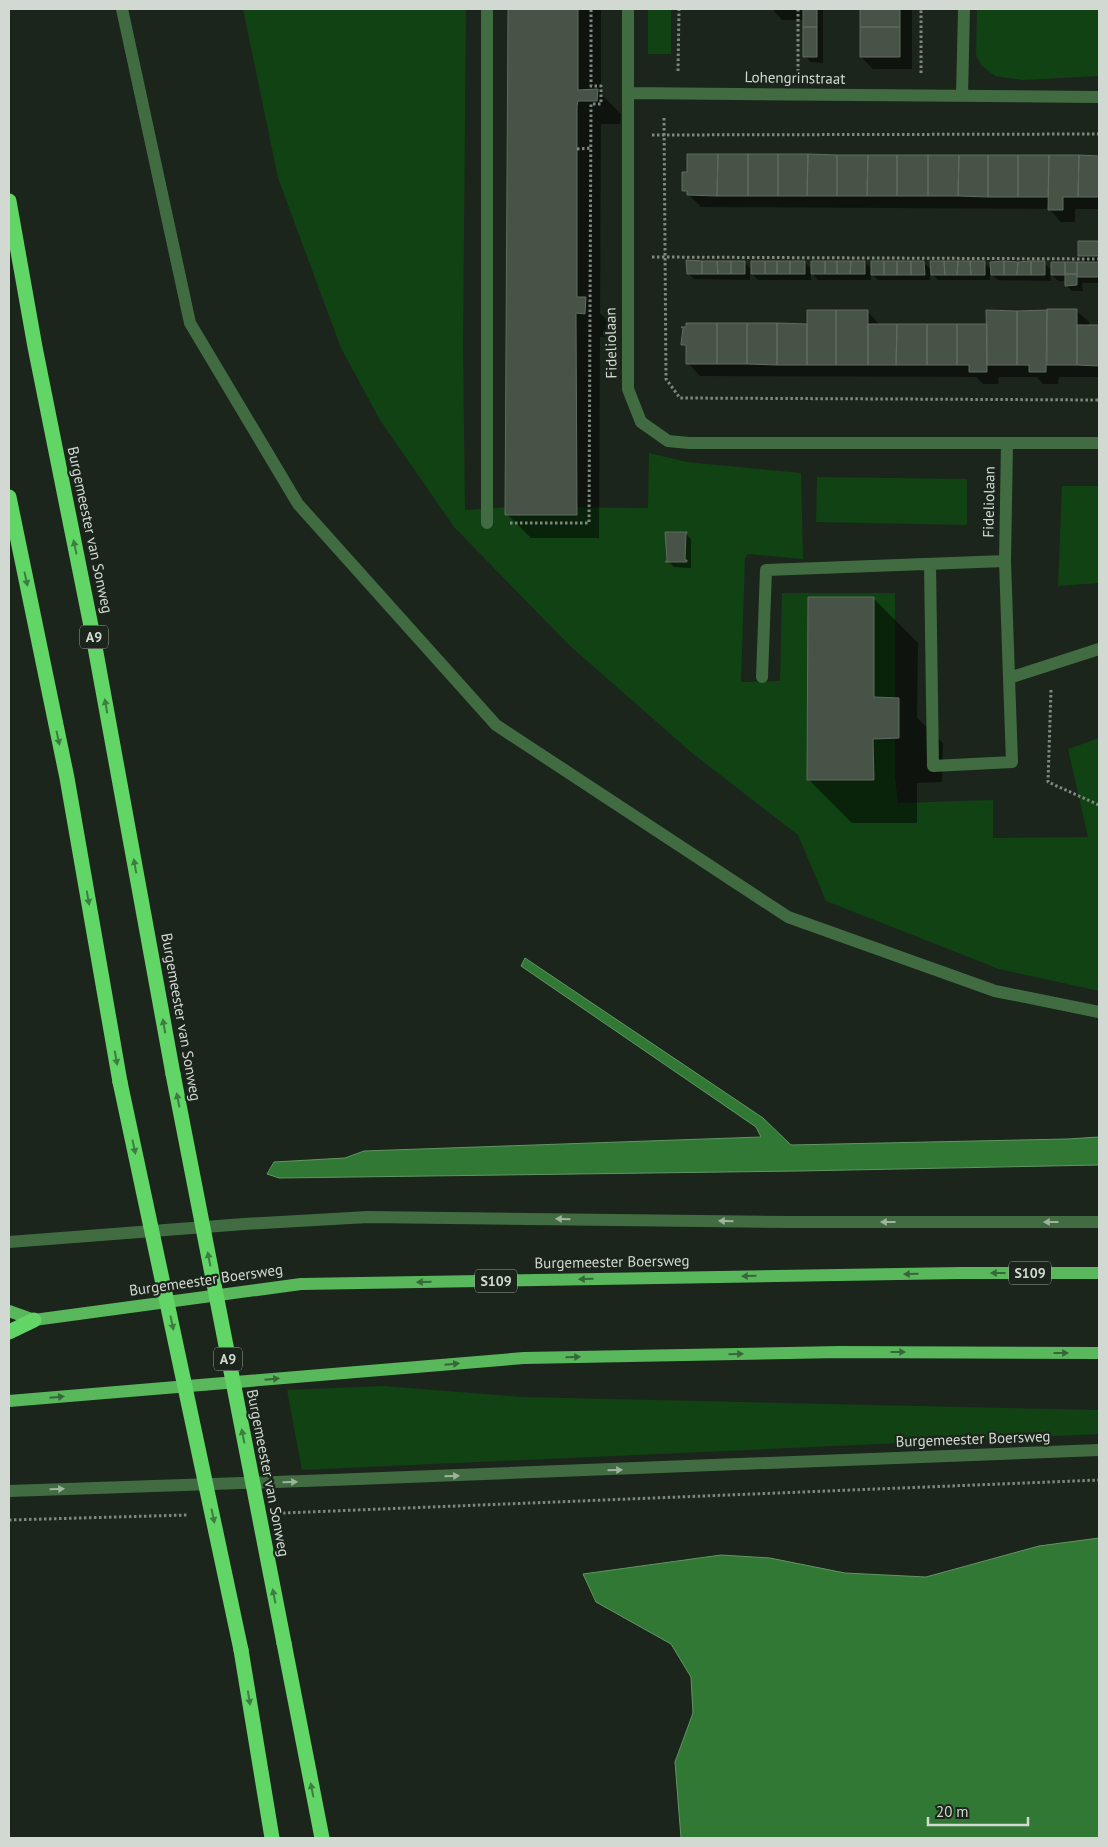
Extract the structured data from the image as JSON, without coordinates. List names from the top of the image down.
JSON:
{
  "streets": {
    "highway": ["Burgemeester van Sonweg", "A9"],
    "main road": ["Burgemeester Boersweg", "S109"],
    "street": ["Lohengrinstraat", "Fideliolaan"]
  },
  "crossings": [
    ["Lohengrinstraat", "Fideliolaan"]
  ],
  "scale_bar": "20 m"
}
